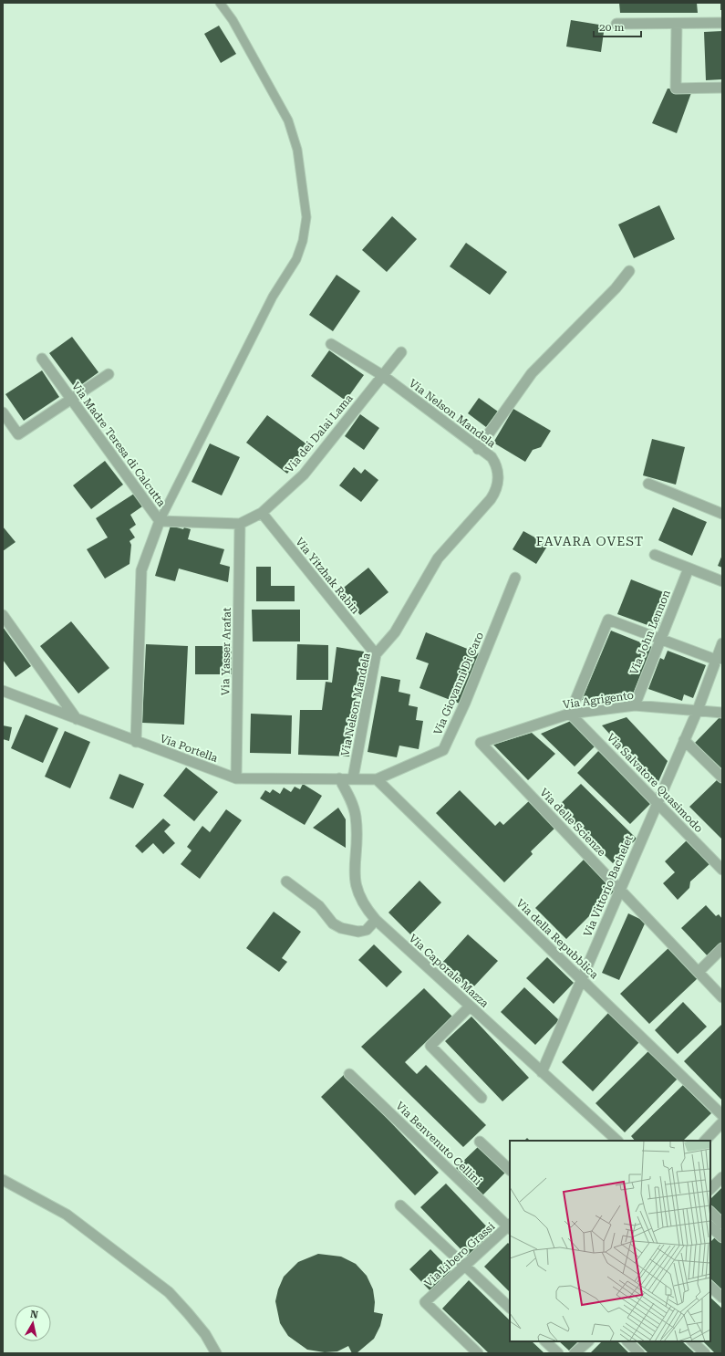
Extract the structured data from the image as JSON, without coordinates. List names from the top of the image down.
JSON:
{
  "streets": {
    "street": [
      "Via Nelson Mandela",
      "Via dei Dalai Lama",
      "Via Madre Teresa di Calcutta",
      "Via Yitzhak Rabin",
      "Via John Lennon",
      "Via Yasser Arafat",
      "Via Giovanni Di Caro",
      "Via Agrigento",
      "Via Portella",
      "Via Salvatore Quasimodo",
      "Via delle Scienze",
      "Via Vittorio Bachelet",
      "Via della Repubblica",
      "Via Caporale Mazza",
      "Via Benvenuto Cellini",
      "Via Libero Grassi"
    ]
  },
  "crossings": [
    ["Via Nelson Mandela", "Via dei Dalai Lama"],
    ["Via Nelson Mandela", "Via Yitzhak Rabin"],
    ["Via Nelson Mandela", "Via Portella"],
    ["Via dei Dalai Lama", "Via Madre Teresa di Calcutta"],
    ["Via dei Dalai Lama", "Via Yitzhak Rabin"],
    ["Via dei Dalai Lama", "Via Yasser Arafat"],
    ["Via Madre Teresa di Calcutta", "Via Portella"],
    ["Via John Lennon", "Via Agrigento"],
    ["Via Yasser Arafat", "Via Portella"],
    ["Via Giovanni Di Caro", "Via Portella"],
    ["Via Giovanni Di Caro", "Via della Repubblica"],
    ["Via Agrigento", "Via Salvatore Quasimodo"],
    ["Via Agrigento", "Via delle Scienze"],
    ["Via Agrigento", "Via Vittorio Bachelet"],
    ["Via Portella", "Via della Repubblica"],
    ["Via Portella", "Via Caporale Mazza"],
    ["Via Salvatore Quasimodo", "Via Vittorio Bachelet"],
    ["Via delle Scienze", "Via Vittorio Bachelet"],
    ["Via Vittorio Bachelet", "Via della Repubblica"],
    ["Via Vittorio Bachelet", "Via Caporale Mazza"],
    ["Via Benvenuto Cellini", "Via Libero Grassi"]
  ],
  "districts": ["FAVARA OVEST"],
  "scale_bar": "20 m",
  "north": "top"
}
